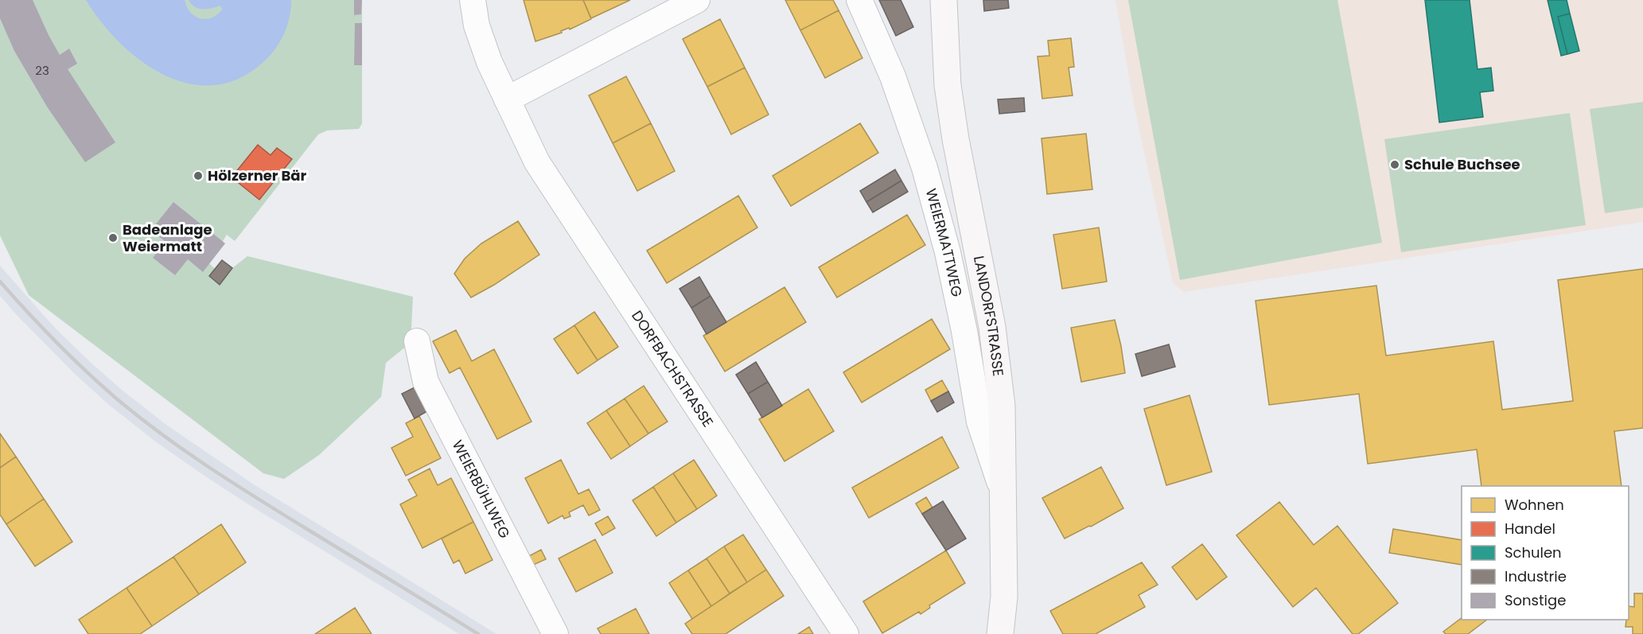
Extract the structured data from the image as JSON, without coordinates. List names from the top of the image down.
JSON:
{
  "streets": {
    "street": [
      "WEIERMATTWEG",
      "LANDORFSTRASSE",
      "DORFBACHSTRASSE",
      "WEIERBÜHLWEG"
    ]
  },
  "crossings": [
    ["WEIERMATTWEG", "LANDORFSTRASSE"]
  ],
  "places": ["Schule Buchsee", "Hölzerner Bär", "Badeanlage Weiermatt"],
  "house_numbers": ["23"],
  "legend": [
    "Wohnen",
    "Handel",
    "Schulen",
    "Industrie",
    "Sonstige"
  ]
}
